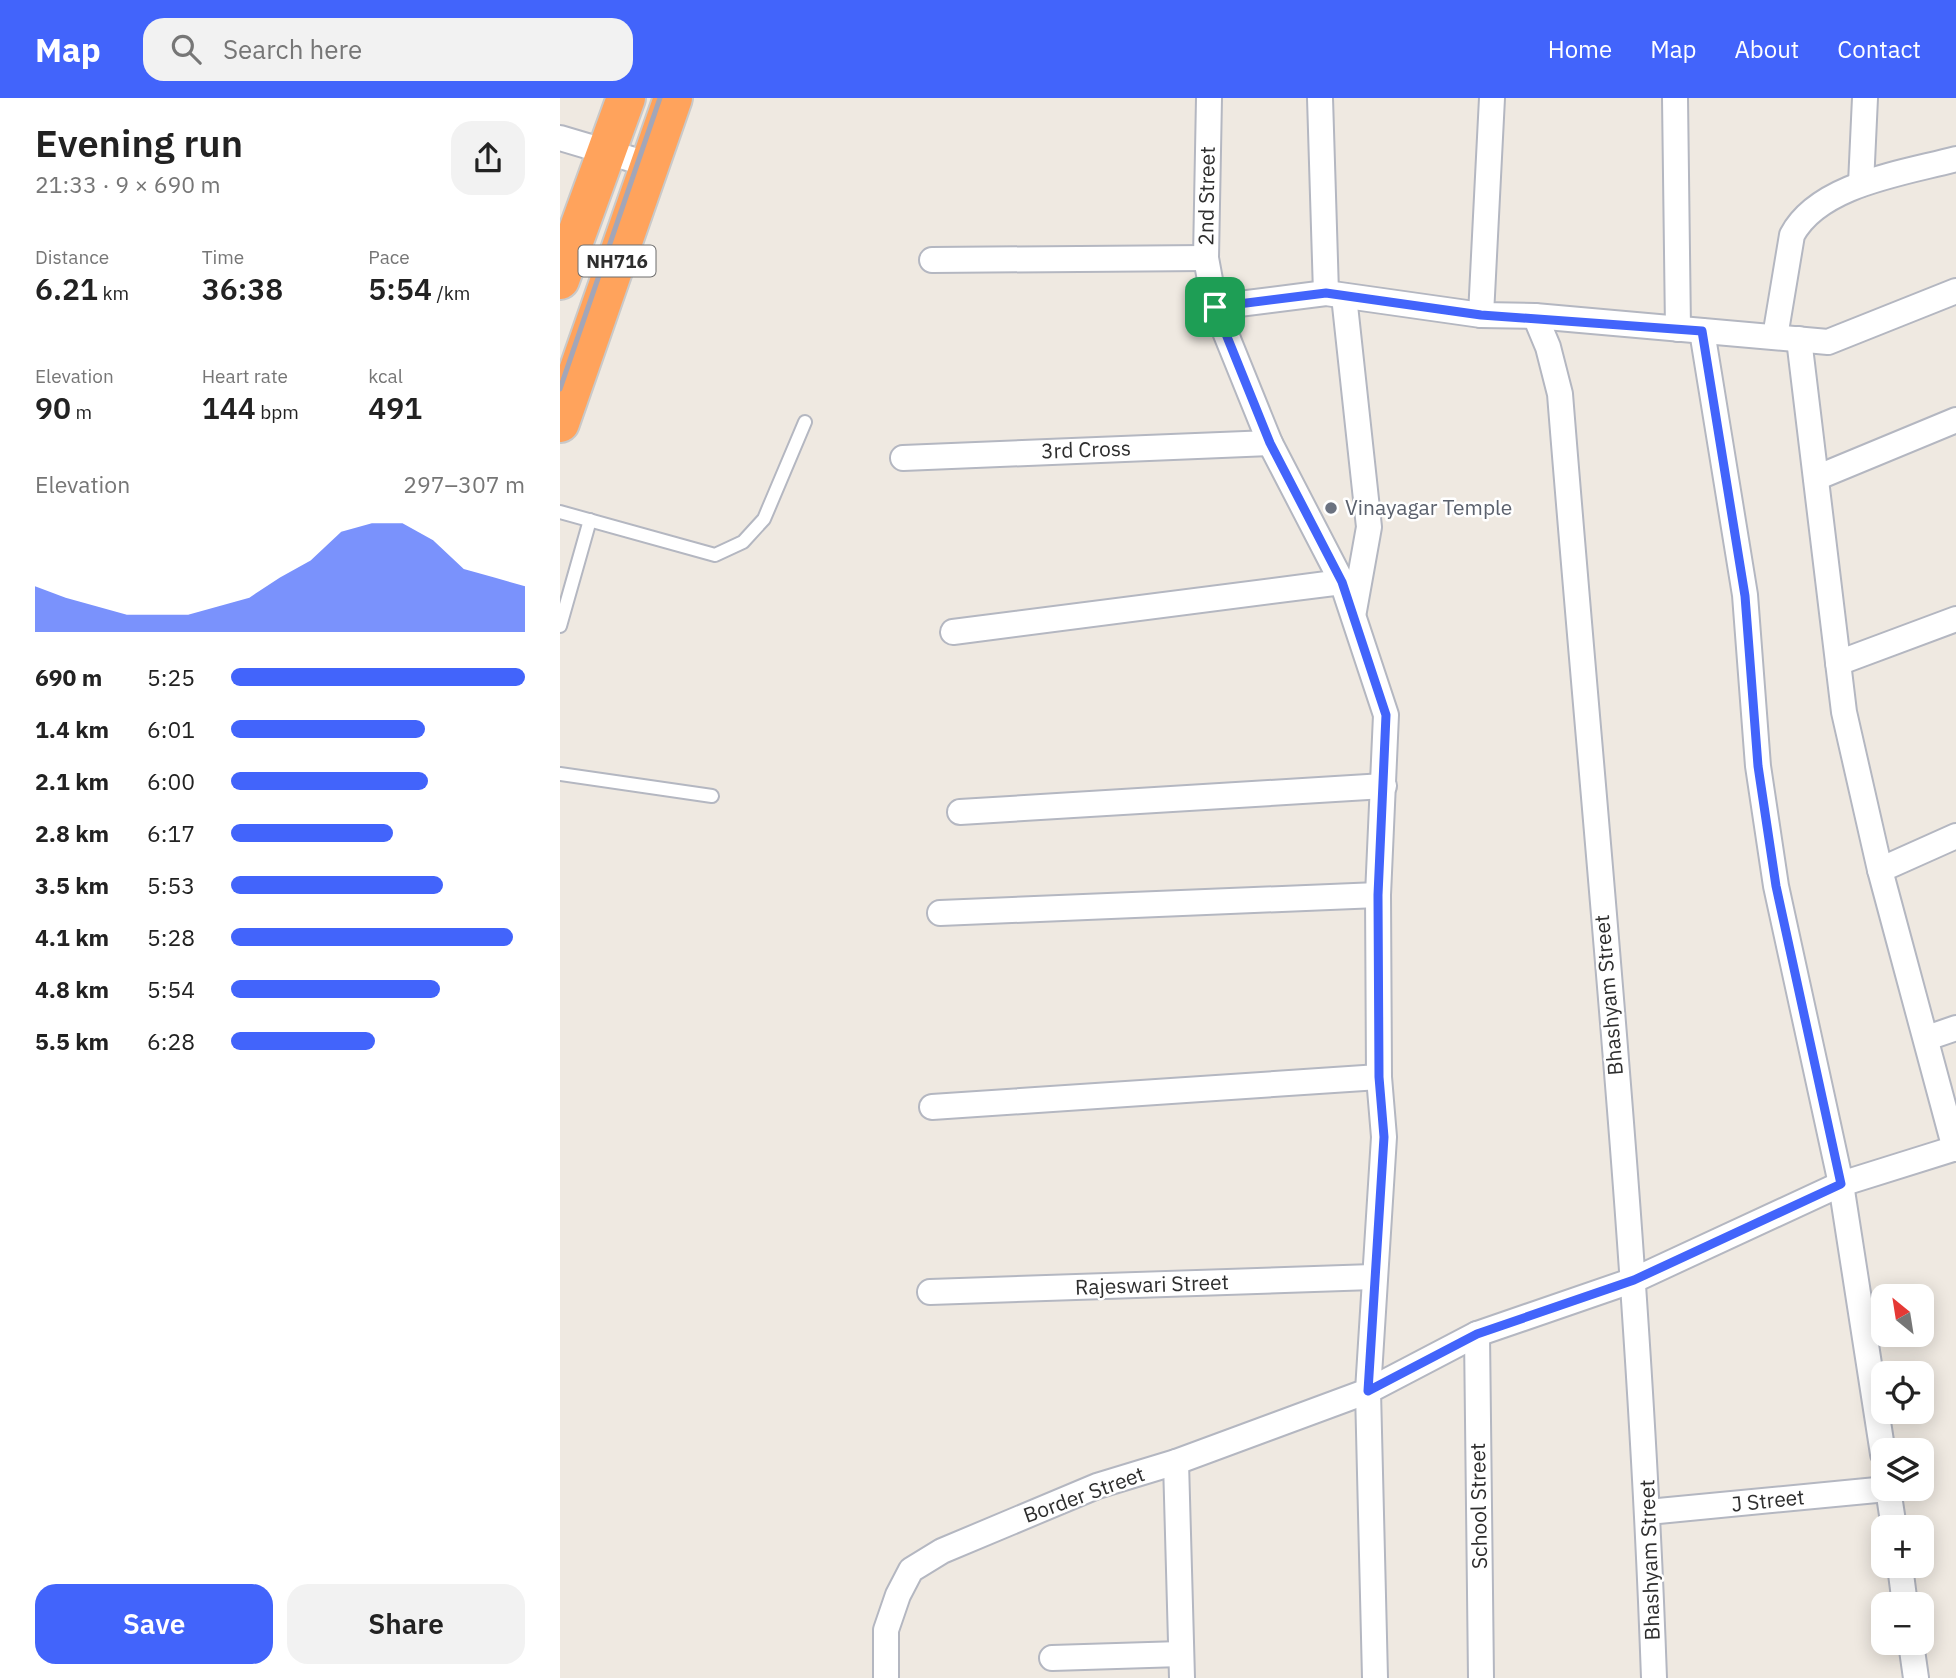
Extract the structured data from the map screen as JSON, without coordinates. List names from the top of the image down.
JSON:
{
  "streets": {
    "highway": ["NH716"],
    "street": [
      "2nd Street",
      "3rd Cross",
      "Bhashyam Street",
      "Rajeswari Street",
      "Border Street",
      "J Street",
      "School Street"
    ]
  },
  "crossings": [
    ["2nd Street", "3rd Cross"],
    ["2nd Street", "Rajeswari Street"],
    ["2nd Street", "Border Street"],
    ["Bhashyam Street", "Border Street"],
    ["Bhashyam Street", "J Street"],
    ["Border Street", "School Street"]
  ],
  "places": ["Vinayagar Temple"],
  "north": "top left",
  "page": {
    "header": "Map",
    "search": "Search here",
    "nav": [
      "Home",
      "Map",
      "About",
      "Contact"
    ],
    "heading": ["Evening run", "21:33 · 9 × 690 m"],
    "stats": [
      ["Distance", "6.21 km"],
      ["Time", "36:38"],
      ["Pace", "5:54 /km"],
      ["Elevation", "90 m"],
      ["Heart rate", "144 bpm"],
      ["kcal", "491"]
    ],
    "chart": ["Elevation", "297–307 m"],
    "list": [
      {
        "name": "690 m",
        "note": "5:25"
      },
      {
        "name": "1.4 km",
        "note": "6:01"
      },
      {
        "name": "2.1 km",
        "note": "6:00"
      },
      {
        "name": "2.8 km",
        "note": "6:17"
      },
      {
        "name": "3.5 km",
        "note": "5:53"
      },
      {
        "name": "4.1 km",
        "note": "5:28"
      },
      {
        "name": "4.8 km",
        "note": "5:54"
      },
      {
        "name": "5.5 km",
        "note": "6:28"
      }
    ],
    "map_buttons": ["+", "−"],
    "buttons": ["Save", "Share"]
  }
}
